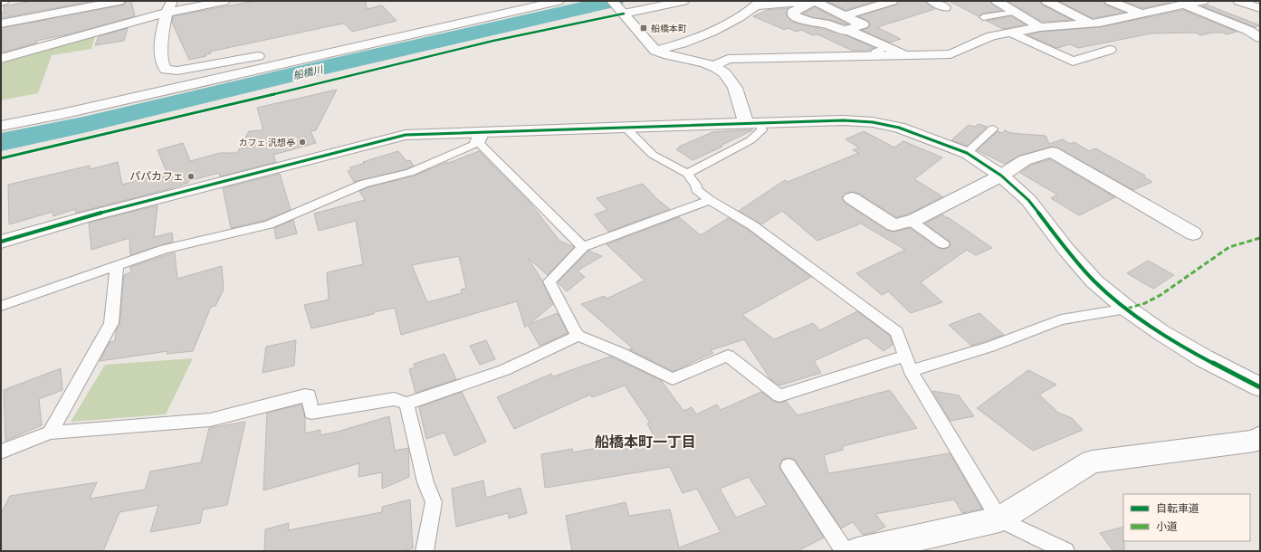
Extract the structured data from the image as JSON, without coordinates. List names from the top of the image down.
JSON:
{
  "districts": ["船橋本町一丁目"],
  "water": ["船橋川"],
  "places": {
    "transit": ["船橋本町"],
    "other": ["カフェ 汎想亭", "パパカフェ"]
  },
  "legend": ["自転車道", "小道"]
}
